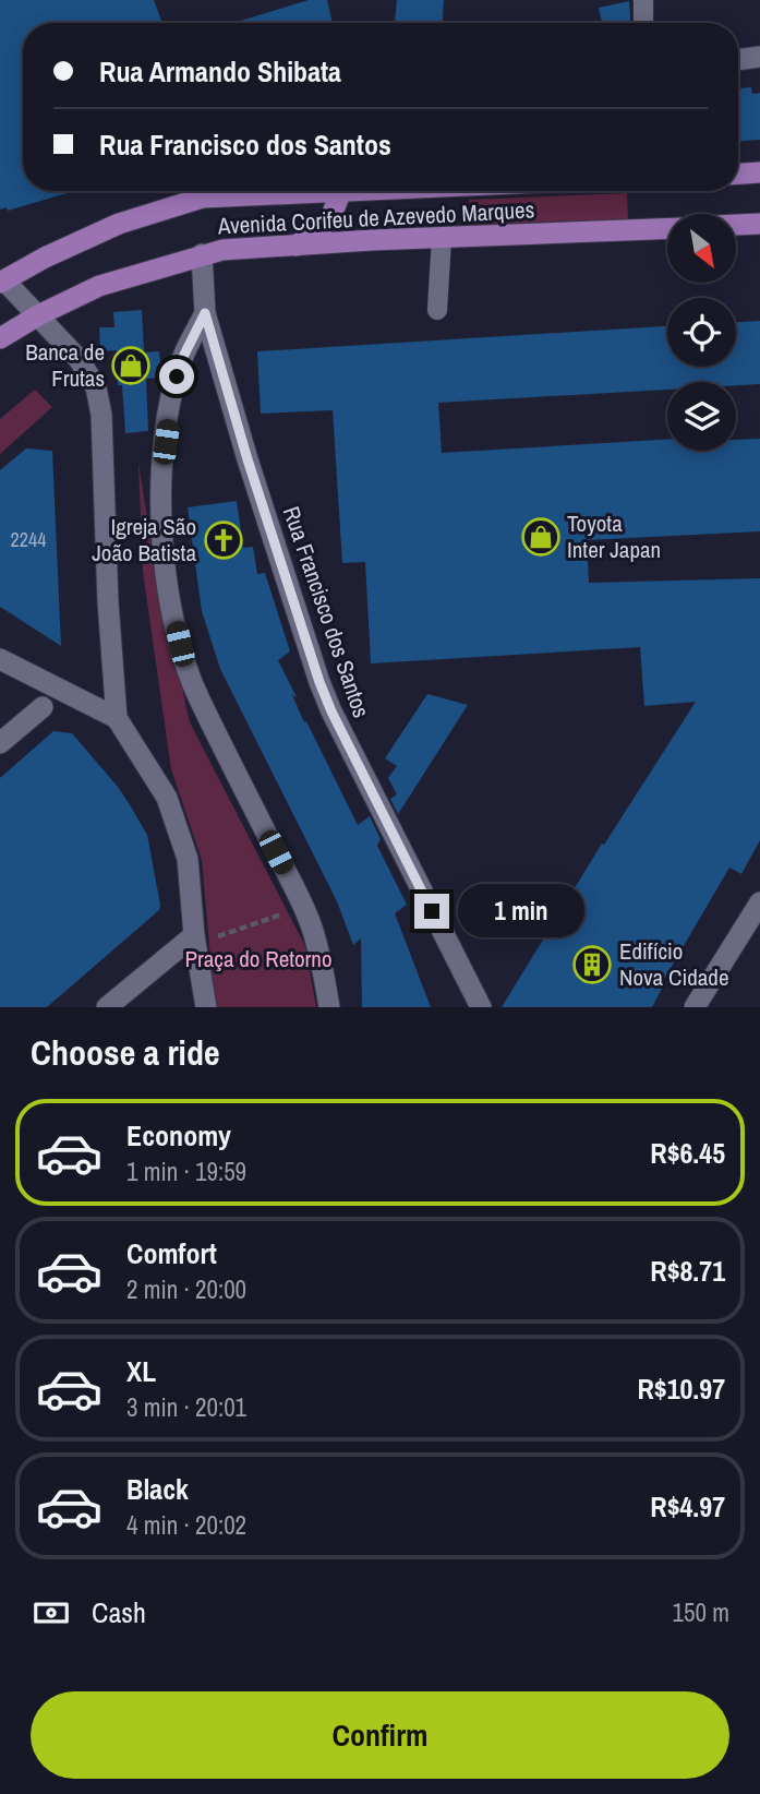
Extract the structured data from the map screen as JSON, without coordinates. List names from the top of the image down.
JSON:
{
  "streets": {
    "main road": ["Avenida Corifeu de Azevedo Marques"],
    "street": ["Rua Francisco dos Santos"]
  },
  "crossings": [
    ["Avenida Corifeu de Azevedo Marques", "Rua Francisco dos Santos"]
  ],
  "parks": ["Praça do Retorno"],
  "places": {
    "shop": ["Banca de Frutas", "Toyota Inter Japan"],
    "church": ["Igreja São João Batista"],
    "building": ["Edifício Nova Cidade"]
  },
  "house_numbers": ["2244"],
  "north": "bottom right",
  "page": {
    "banner": ["Rua Armando Shibata", "Rua Francisco dos Santos"],
    "bubble": "1 min",
    "heading": "Choose a ride",
    "list": [
      {
        "name": "Economy",
        "note": "1 min · 19:59",
        "value": "R$6.45"
      },
      {
        "name": "Comfort",
        "note": "2 min · 20:00",
        "value": "R$8.71"
      },
      {
        "name": "XL",
        "note": "3 min · 20:01",
        "value": "R$10.97"
      },
      {
        "name": "Black",
        "note": "4 min · 20:02",
        "value": "R$4.97"
      }
    ],
    "pay": ["Cash", "150 m"],
    "buttons": "Confirm"
  }
}
